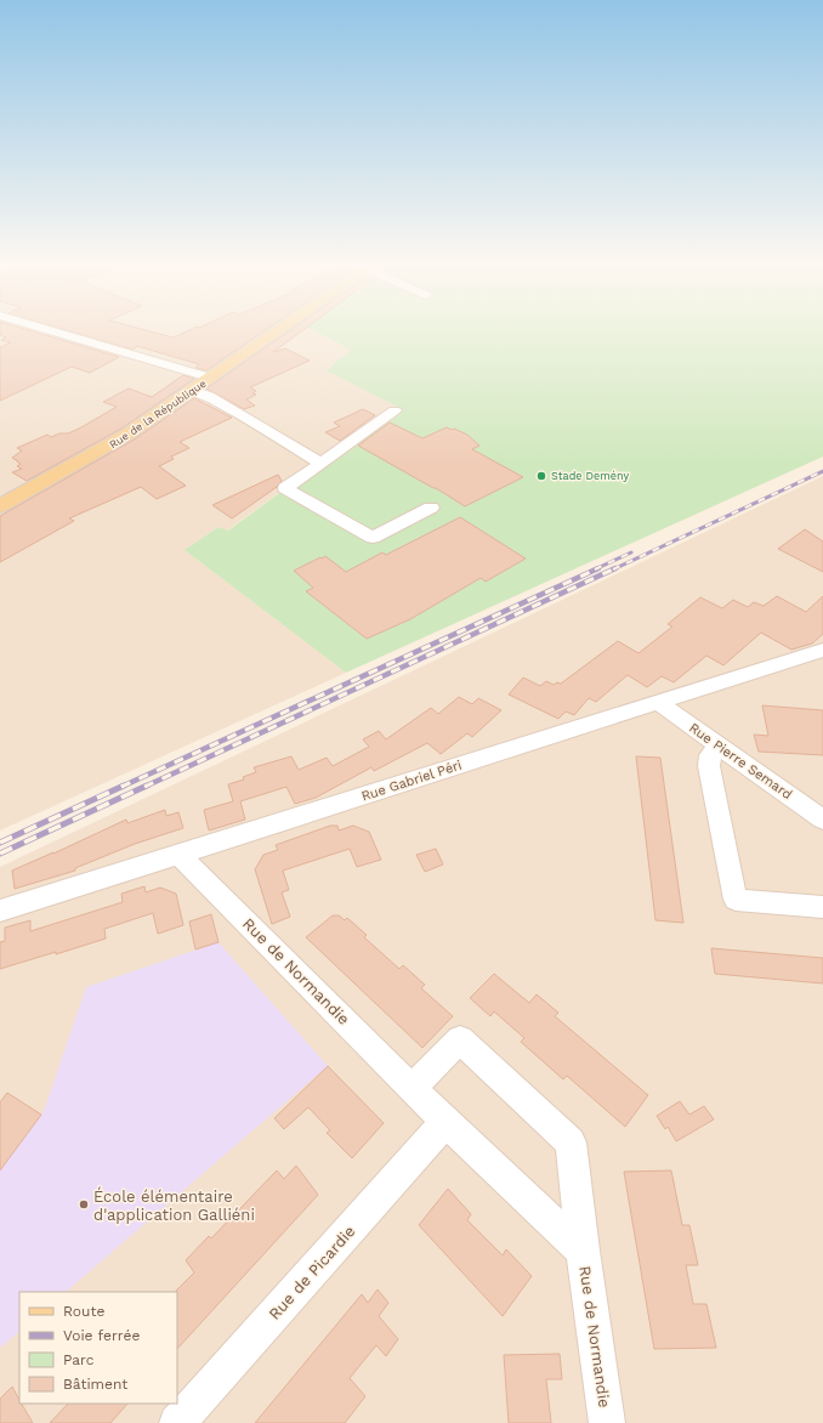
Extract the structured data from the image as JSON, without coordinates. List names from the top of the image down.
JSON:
{
  "streets": {
    "main road": ["Rue de la République"],
    "street": [
      "Rue Pierre Semard",
      "Rue Gabriel Péri",
      "Rue de Normandie",
      "Rue de Picardie"
    ]
  },
  "crossings": [
    ["Rue Pierre Semard", "Rue Gabriel Péri"],
    ["Rue Gabriel Péri", "Rue de Normandie"],
    ["Rue de Normandie", "Rue de Picardie"]
  ],
  "places": ["Stade Demény", "École élémentaire d'application Galliéni"],
  "legend": [
    "Route",
    "Voie ferrée",
    "Parc",
    "Bâtiment"
  ]
}
